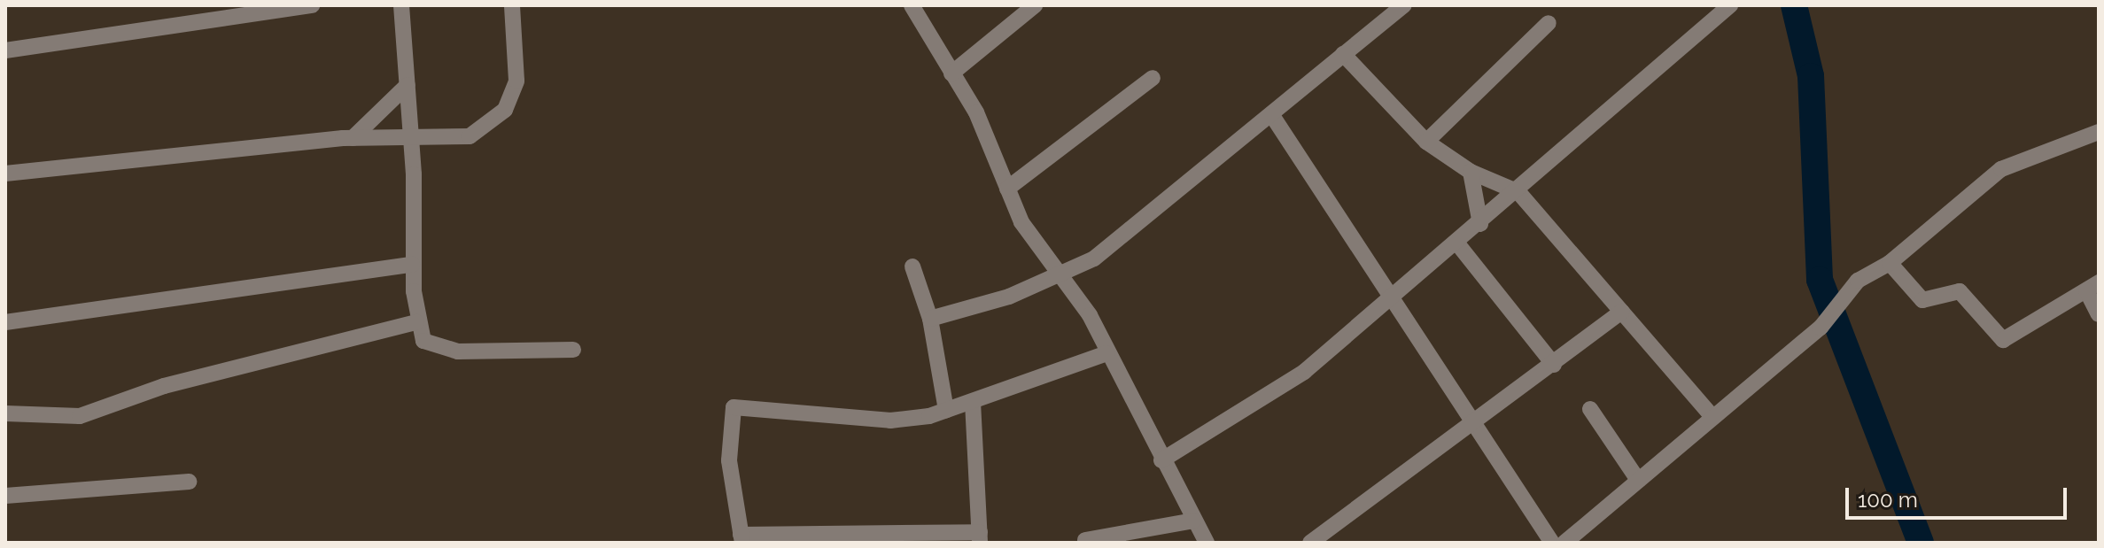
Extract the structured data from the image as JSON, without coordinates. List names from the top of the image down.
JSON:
{
  "scale_bar": "100 m"
}
